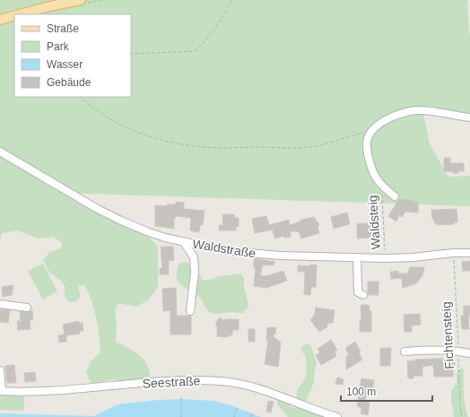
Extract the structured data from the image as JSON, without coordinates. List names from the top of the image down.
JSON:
{
  "streets": {
    "street": ["Waldstraße", "Seestraße"],
    "path": ["Waldsteig", "Fichtensteig"]
  },
  "crossings": [
    ["Waldsteig", "Waldstraße"],
    ["Waldstraße", "Fichtensteig"]
  ],
  "legend": [
    "Straße",
    "Park",
    "Wasser",
    "Gebäude"
  ],
  "scale_bar": "100 m"
}
